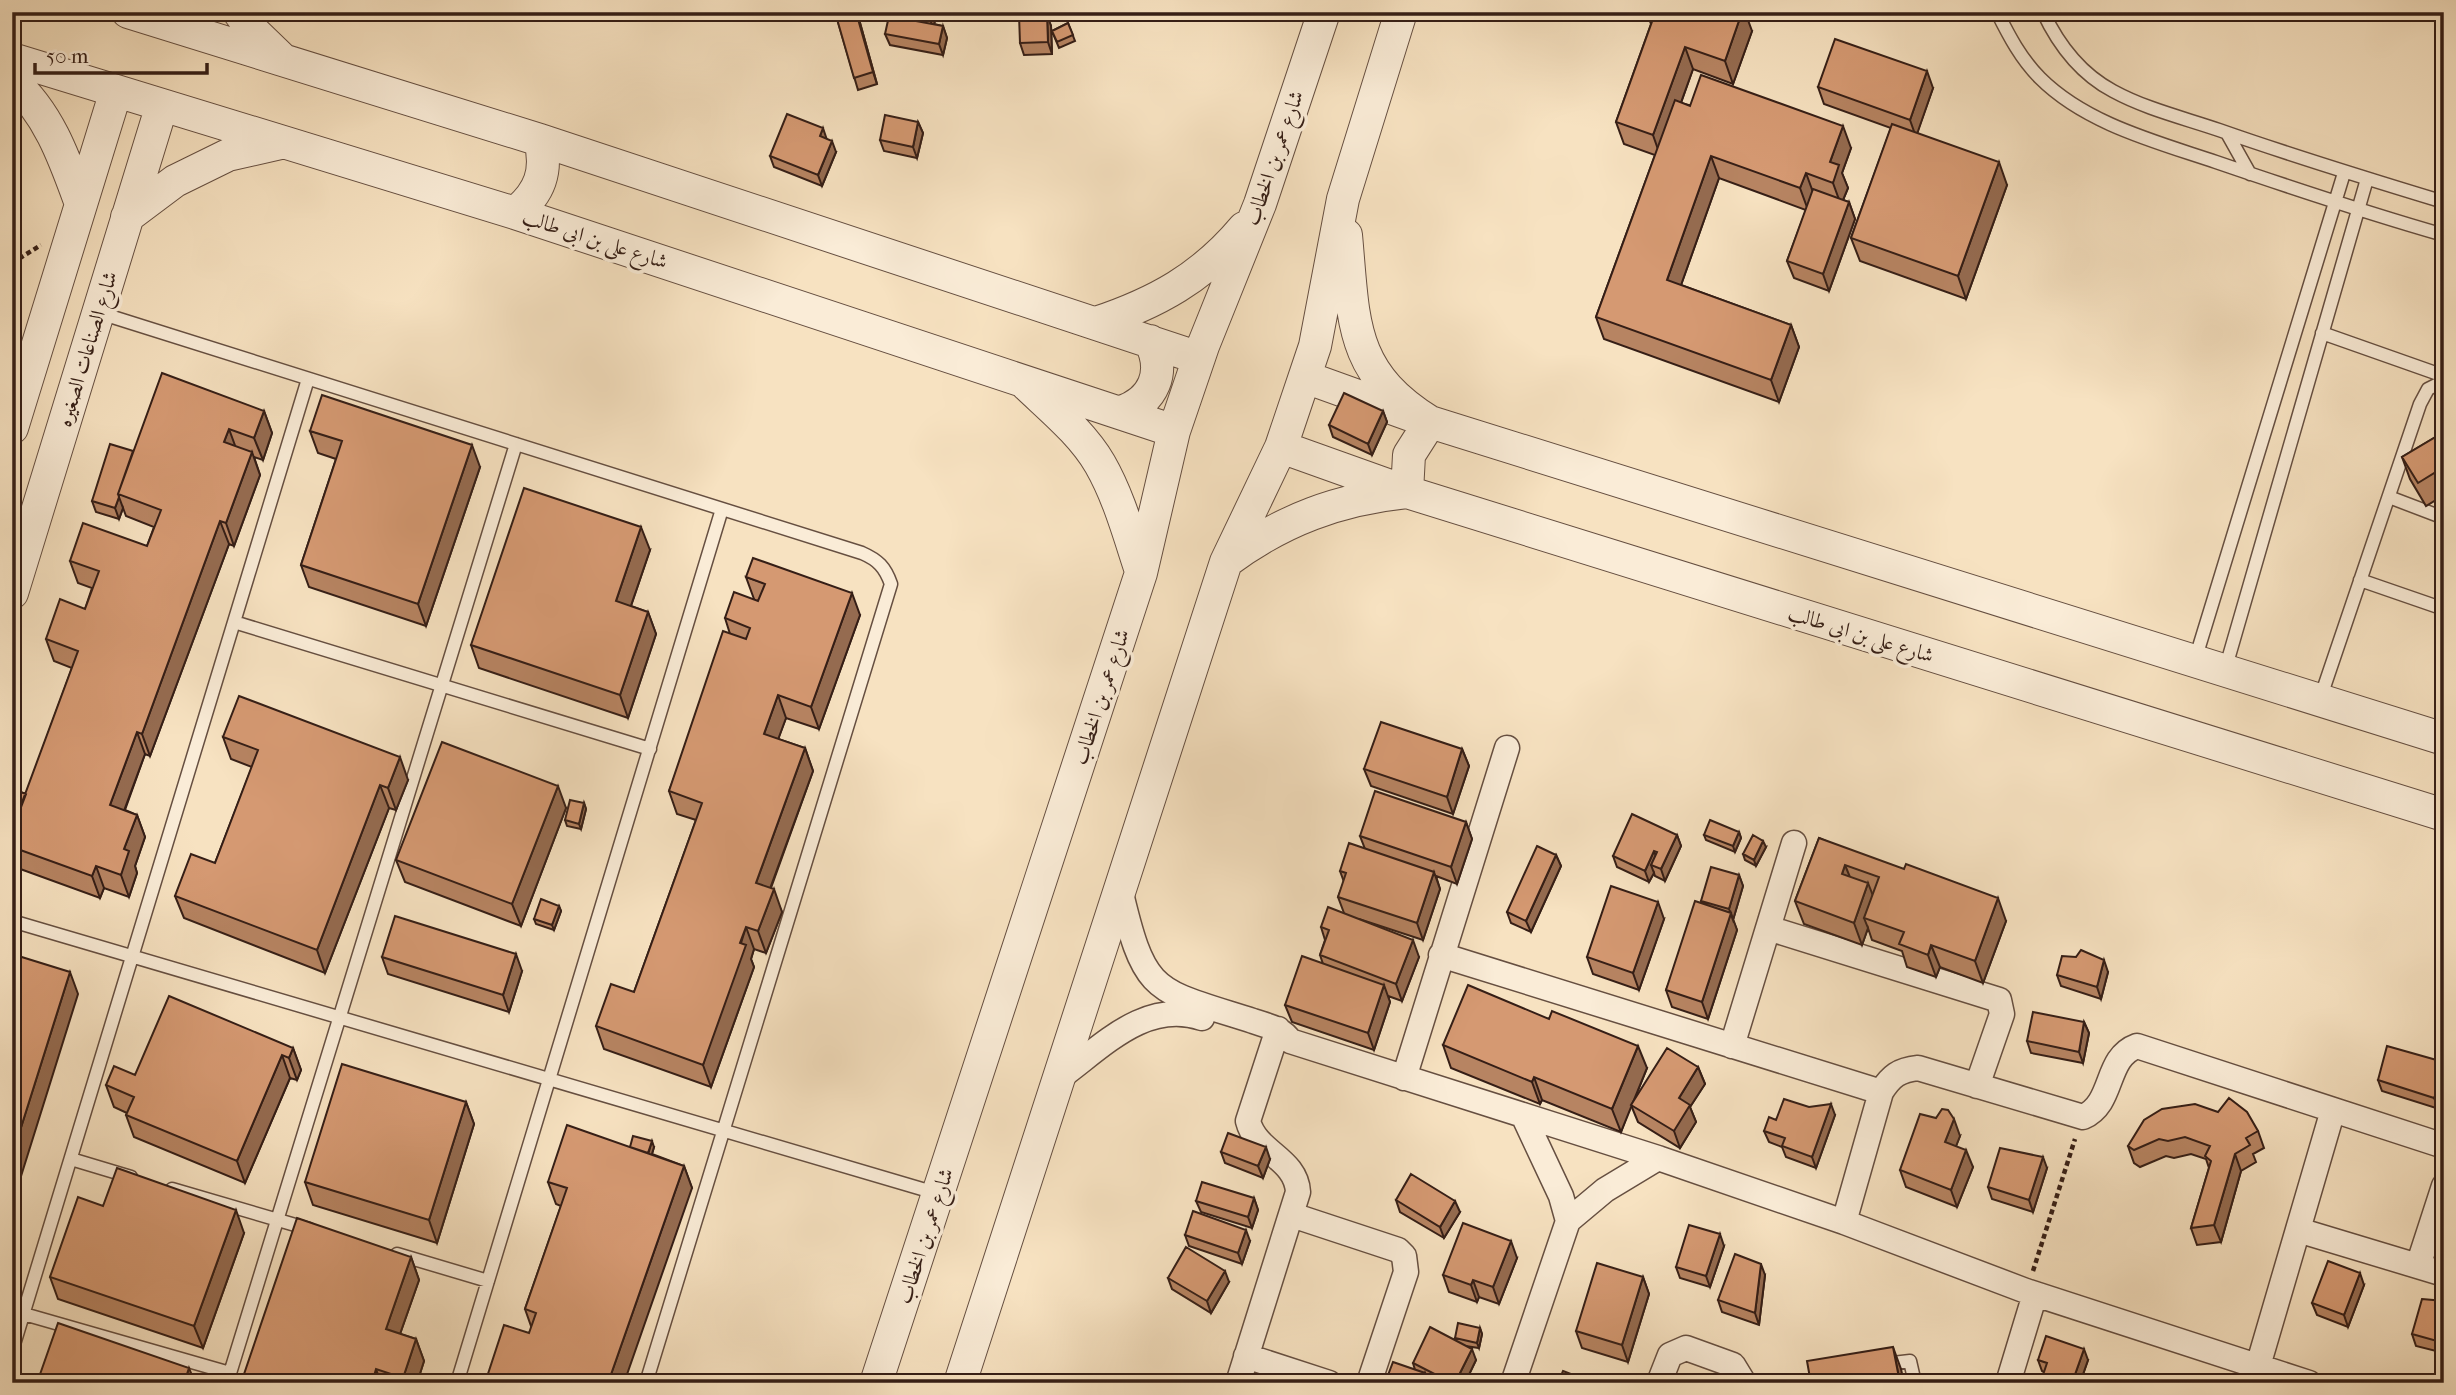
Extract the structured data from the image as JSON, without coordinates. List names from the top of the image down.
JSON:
{
  "streets": {
    "street": ["شارع عمر بن الخطاب", "شارع على بن ابى طالب", "شارع الصناعات الصغيره"]
  },
  "crossings": [
    ["شارع عمر بن الخطاب", "شارع على بن ابى طالب"],
    ["شارع على بن ابى طالب", "شارع الصناعات الصغيره"]
  ],
  "scale_bar": "50 m"
}
